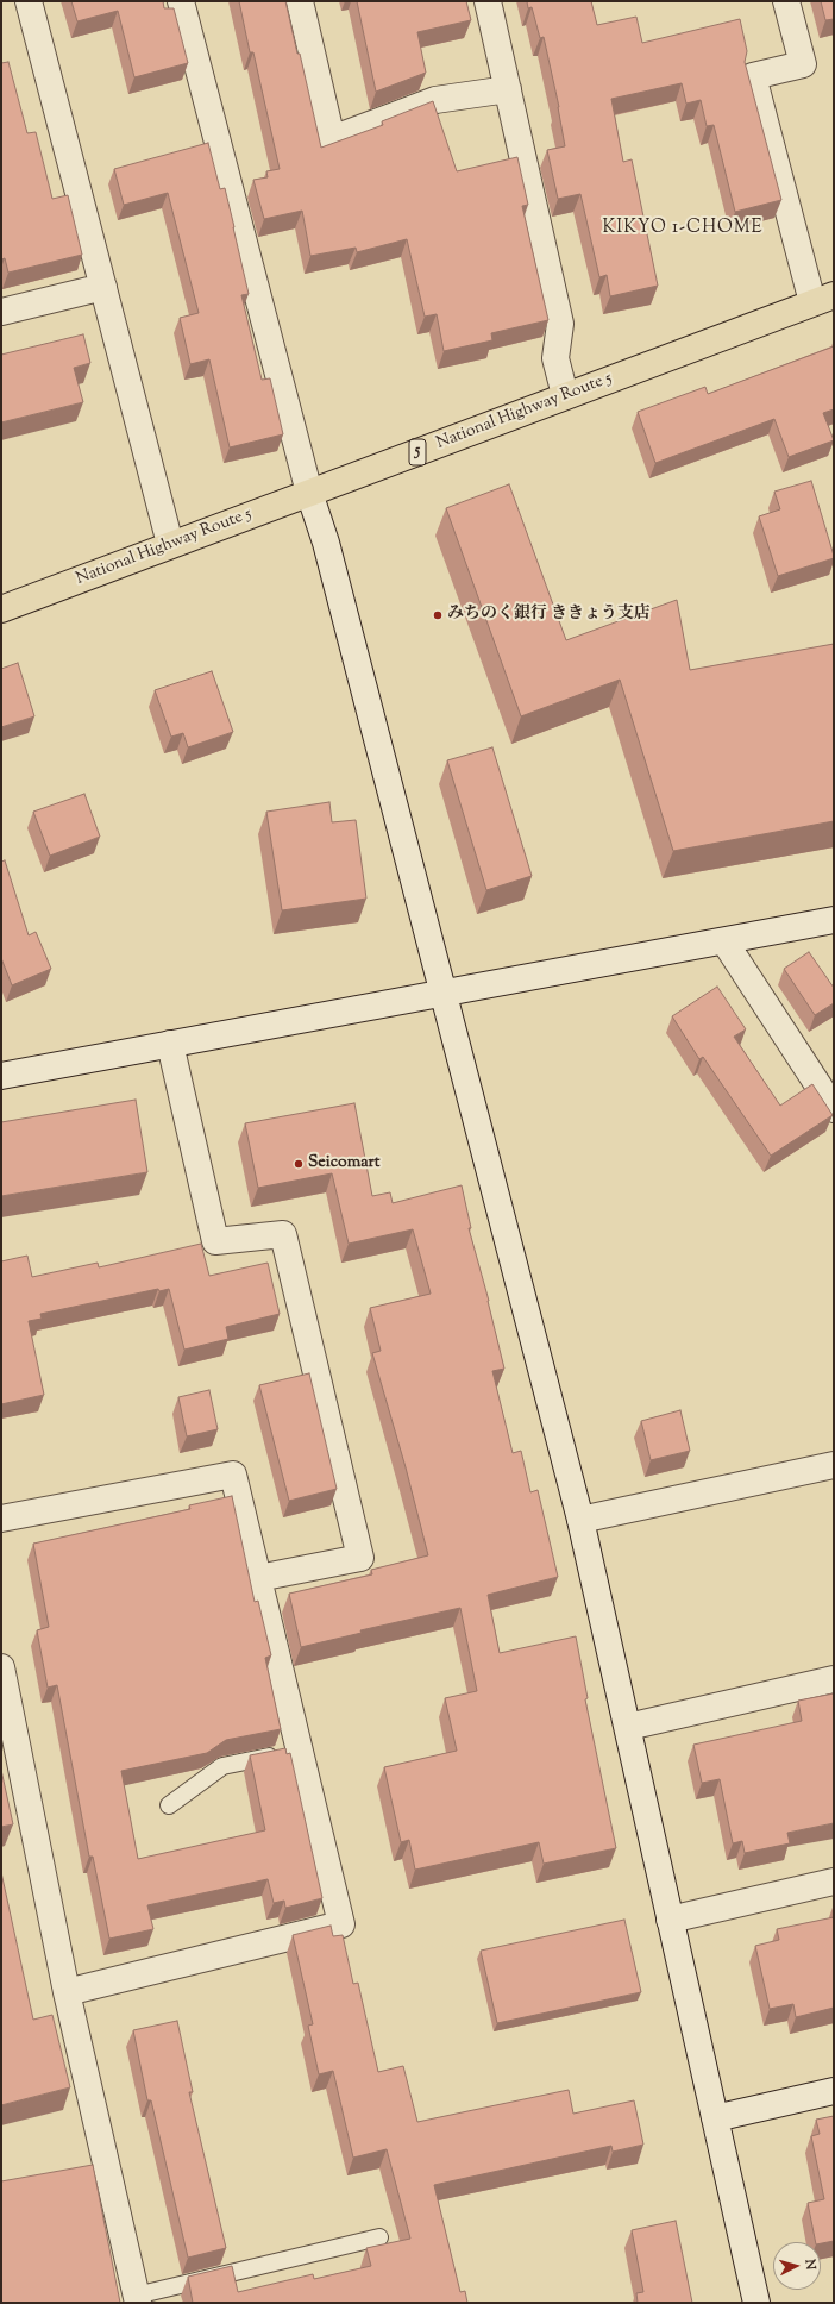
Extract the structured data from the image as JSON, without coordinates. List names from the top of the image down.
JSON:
{
  "streets": {
    "highway": ["National Highway Route 5", "5"]
  },
  "districts": ["KIKYO 1-CHOME"],
  "places": ["みちのく銀行 ききょう支店", "Seicomart"],
  "north": "right"
}
